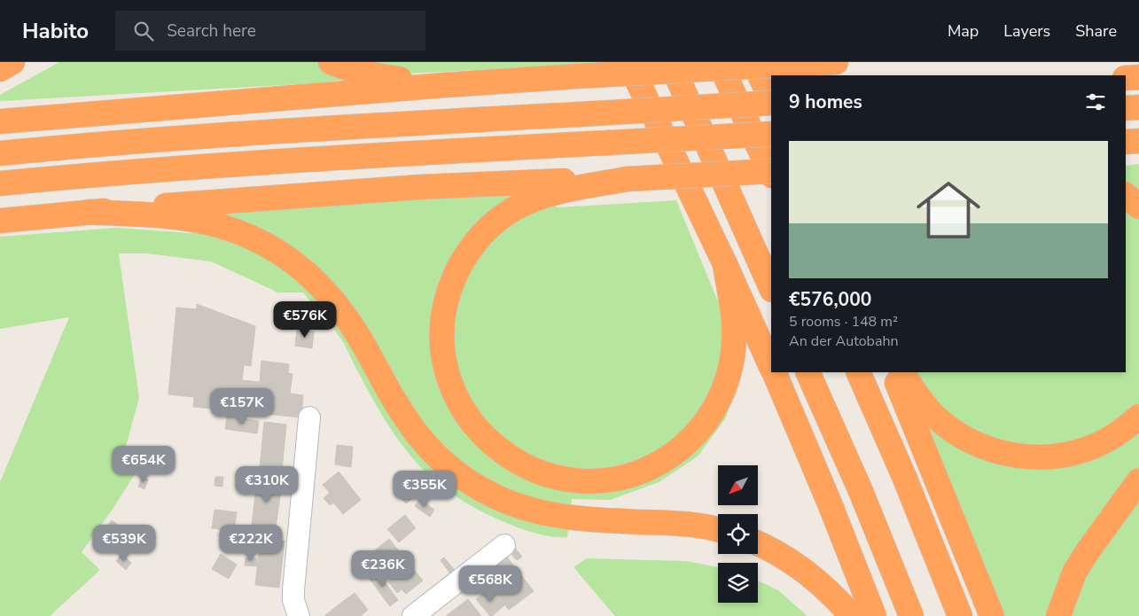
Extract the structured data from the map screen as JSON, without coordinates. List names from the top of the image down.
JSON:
{
  "north": "bottom left",
  "page": {
    "header": "Habito",
    "search": "Search here",
    "nav": ["Map", "Layers", "Share"],
    "heading": "9 homes",
    "list": [
      {
        "name": "€576,000",
        "note": "5 rooms · 148 m² · An der Autobahn"
      }
    ],
    "price": [
      "€576K",
      "€157K",
      "€654K",
      "€310K",
      "€355K",
      "€539K",
      "€222K",
      "€236K",
      "€568K"
    ]
  }
}
